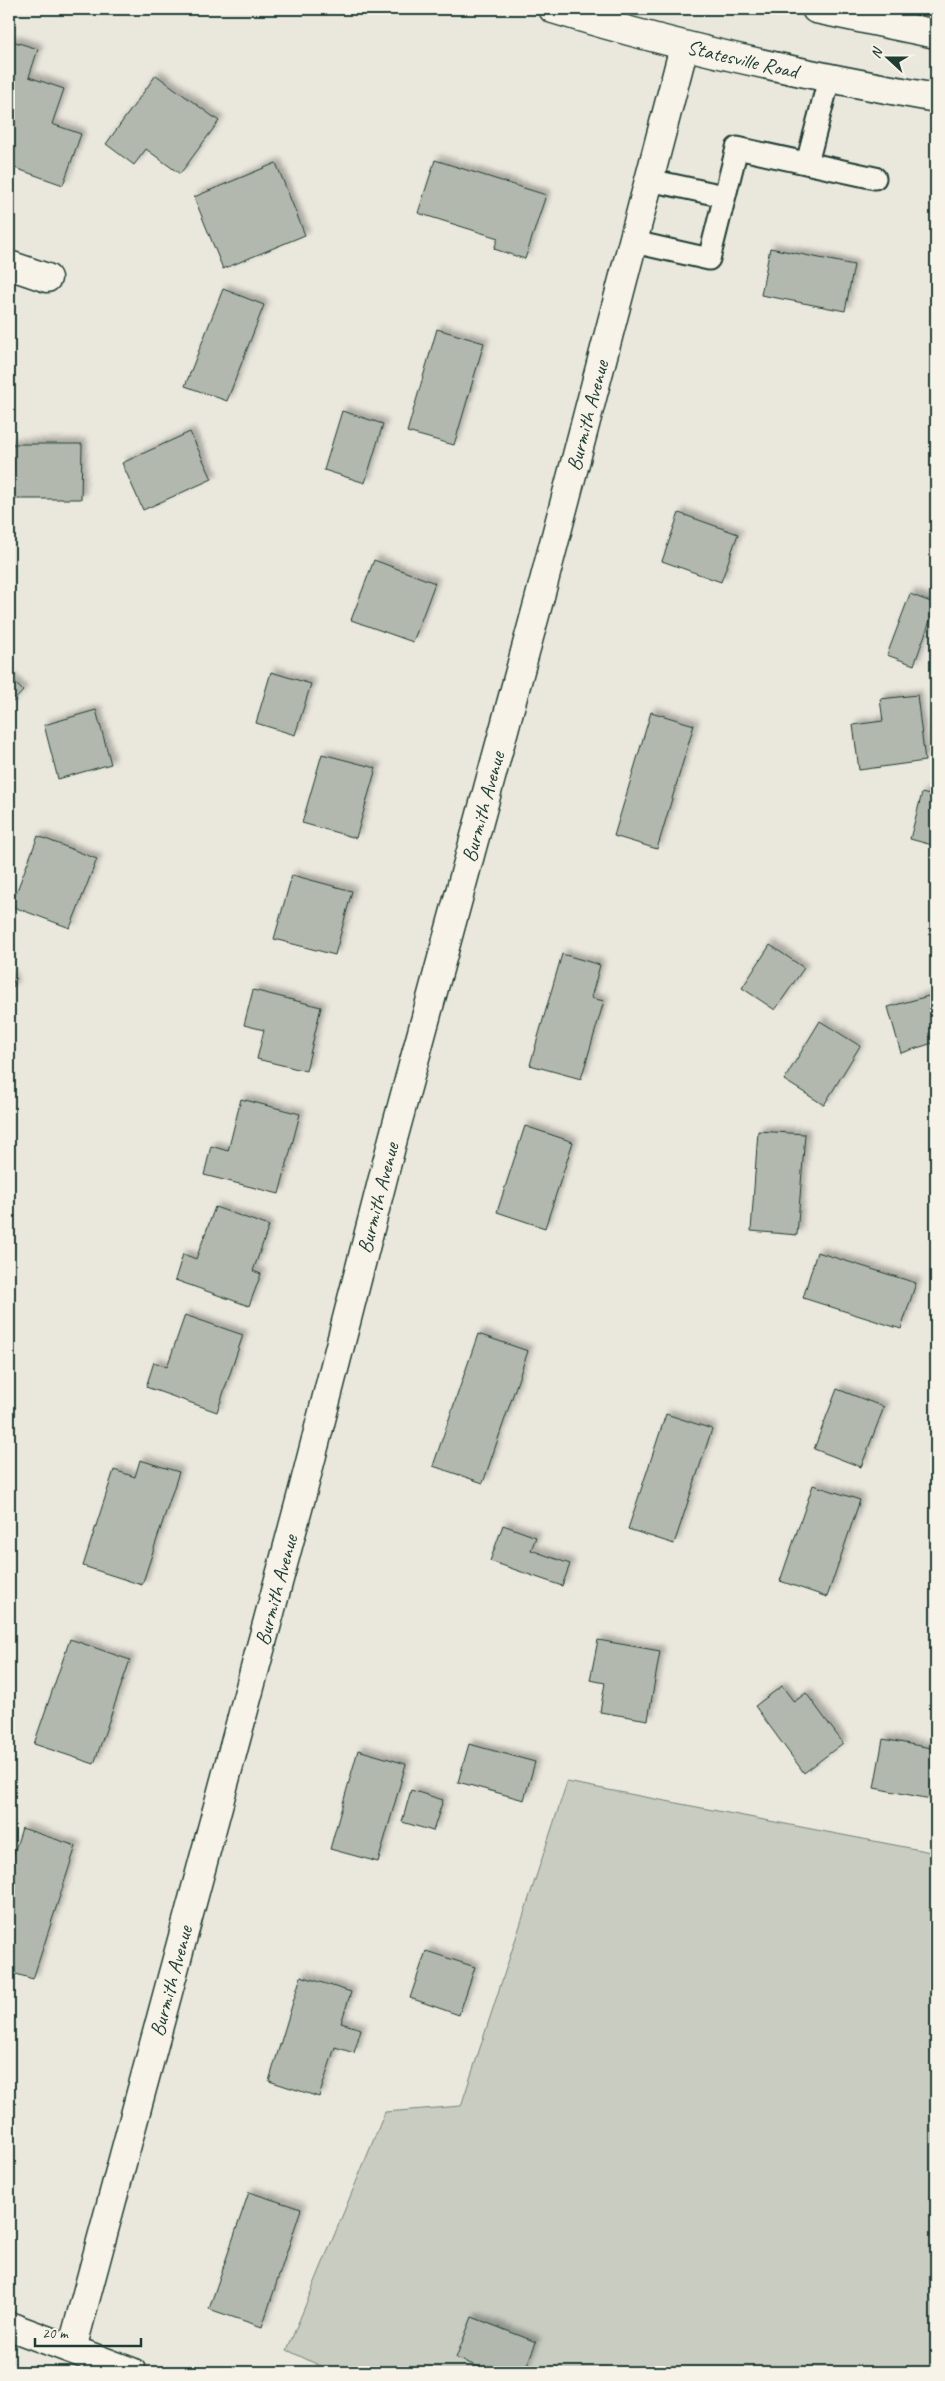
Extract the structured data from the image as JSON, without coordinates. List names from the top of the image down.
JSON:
{
  "streets": {
    "street": ["Statesville Road", "Burmith Avenue"]
  },
  "crossings": [
    ["Statesville Road", "Burmith Avenue"]
  ],
  "scale_bar": "20 m",
  "north": "left"
}
